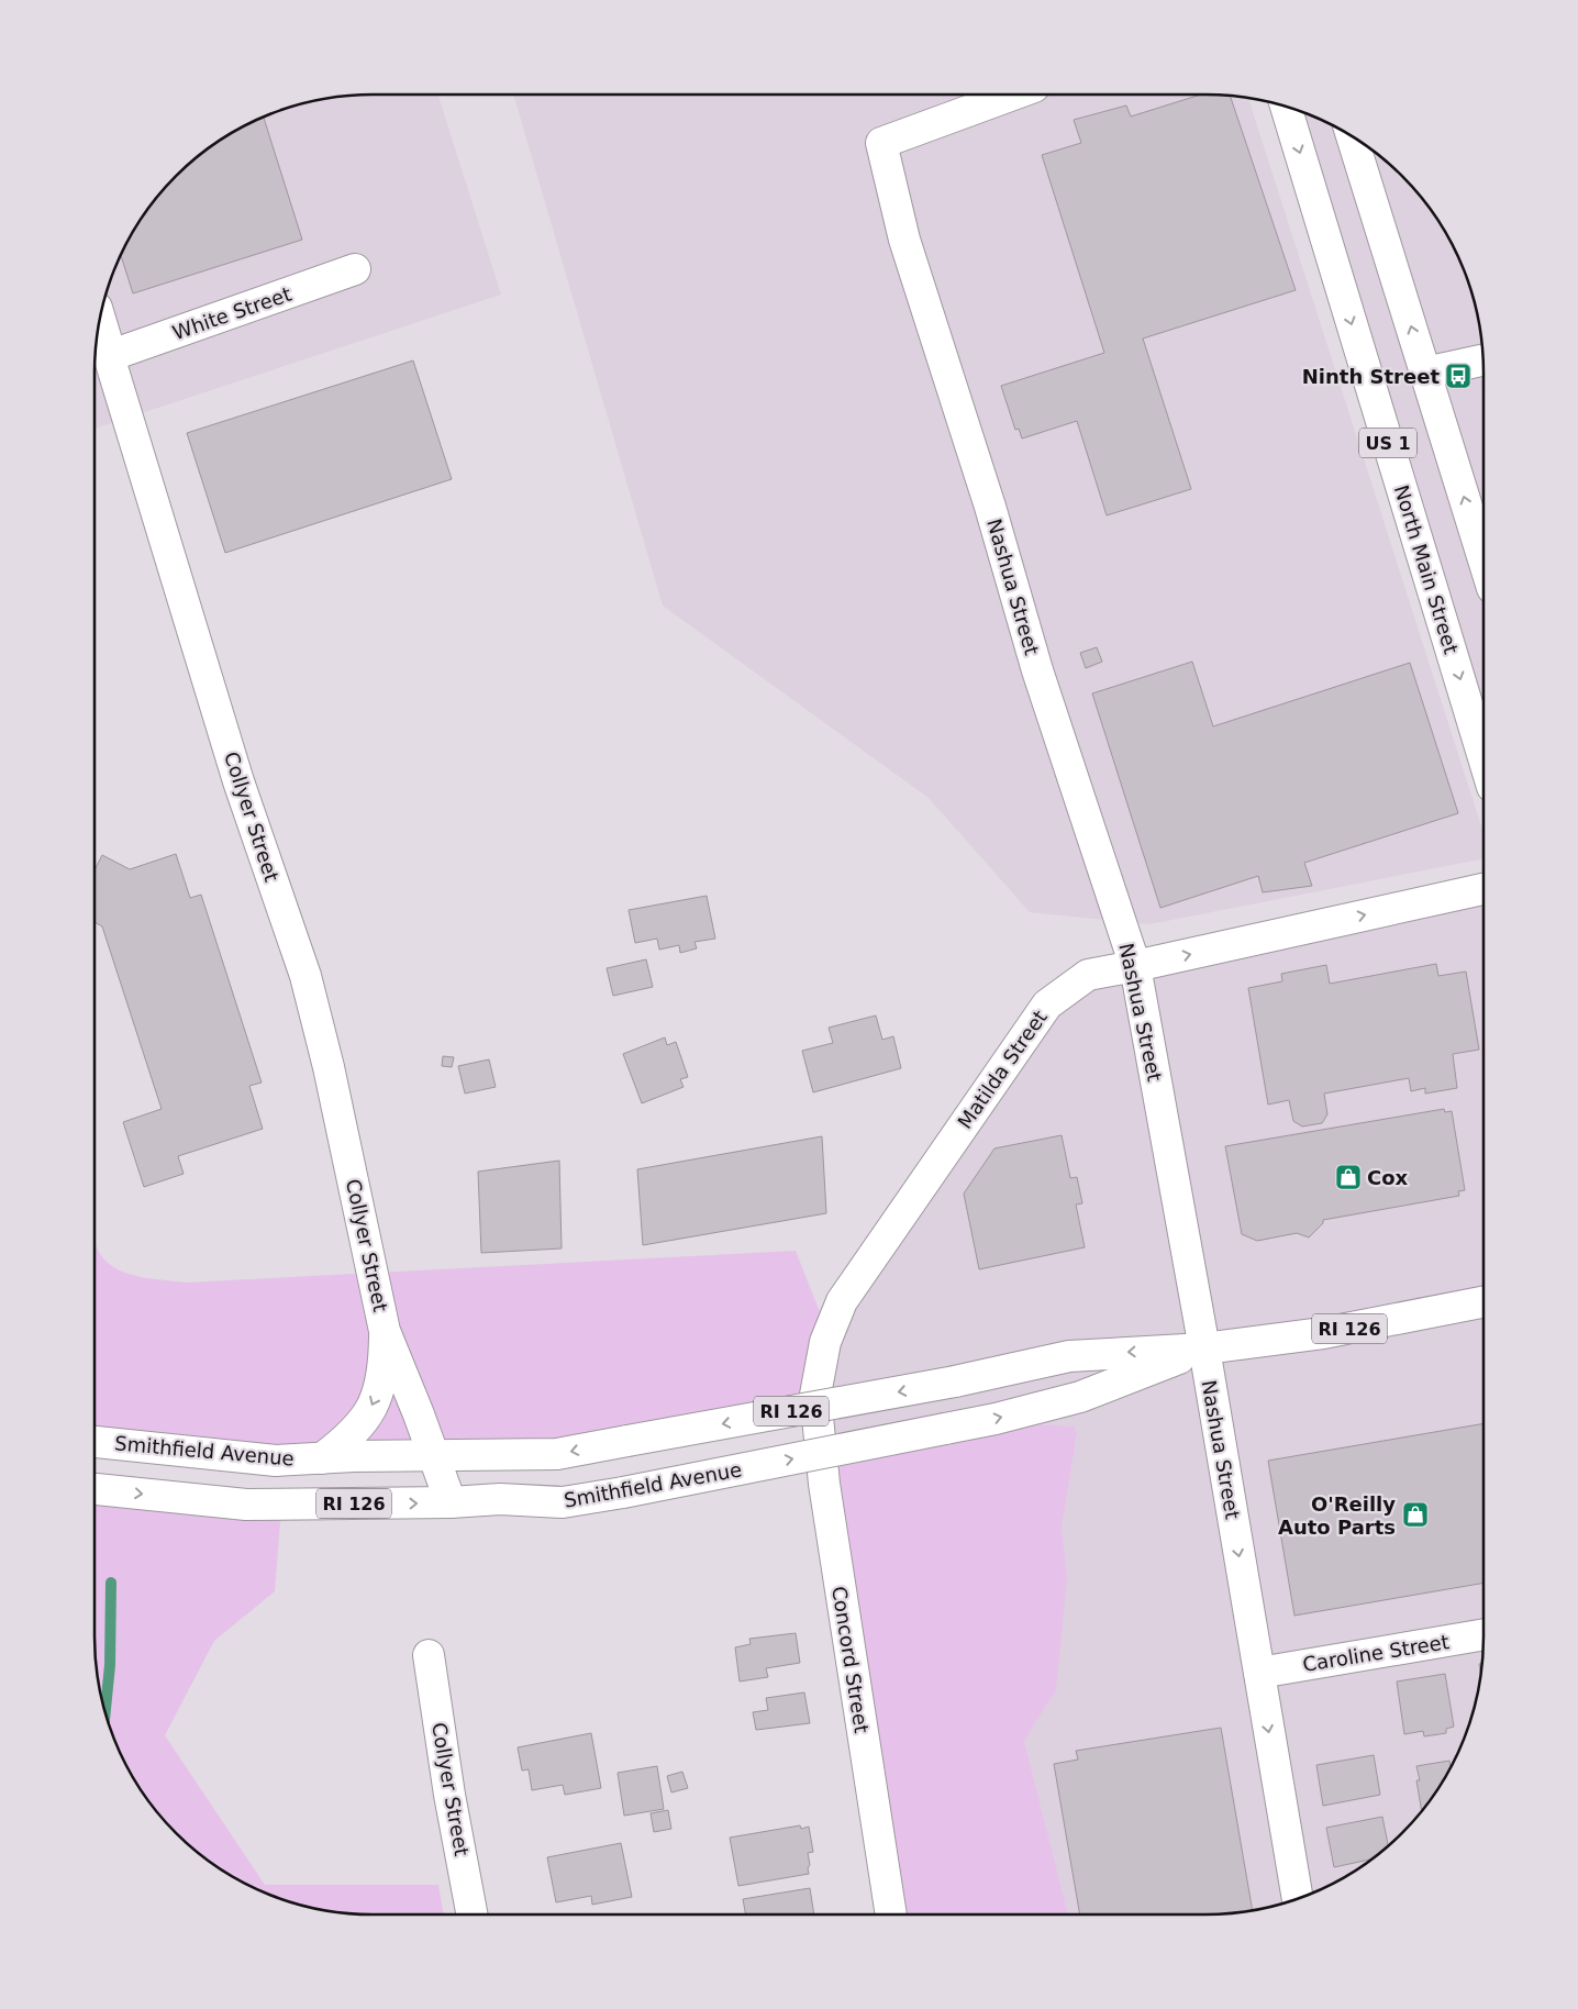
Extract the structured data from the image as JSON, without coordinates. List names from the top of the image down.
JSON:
{
  "streets": {
    "street": [
      "White Street",
      "US 1",
      "North Main Street",
      "Nashua Street",
      "Collyer Street",
      "Matilda Street",
      "RI 126",
      "Smithfield Avenue",
      "Caroline Street",
      "Concord Street"
    ]
  },
  "crossings": [
    ["White Street", "Collyer Street"],
    ["Nashua Street", "Matilda Street"],
    ["Nashua Street", "Smithfield Avenue"],
    ["Nashua Street", "Caroline Street"],
    ["Collyer Street", "Smithfield Avenue"],
    ["Matilda Street", "Concord Street"]
  ],
  "one_way": ["Matilda Street"],
  "places": {
    "bus stop": ["Ninth Street"],
    "shop": ["Cox", "O'Reilly Auto Parts"]
  }
}
